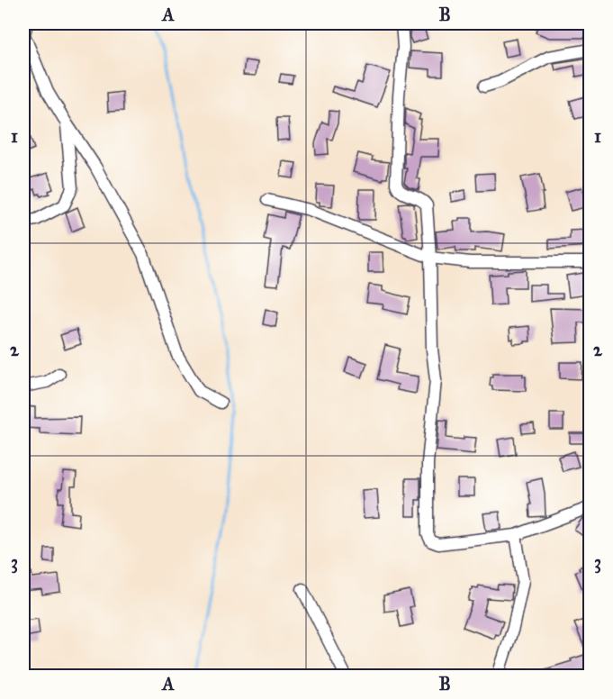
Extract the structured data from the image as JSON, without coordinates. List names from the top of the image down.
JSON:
{
  "grid": {
    "columns": ["A", "B"],
    "rows": ["1", "2", "3"]
  }
}
